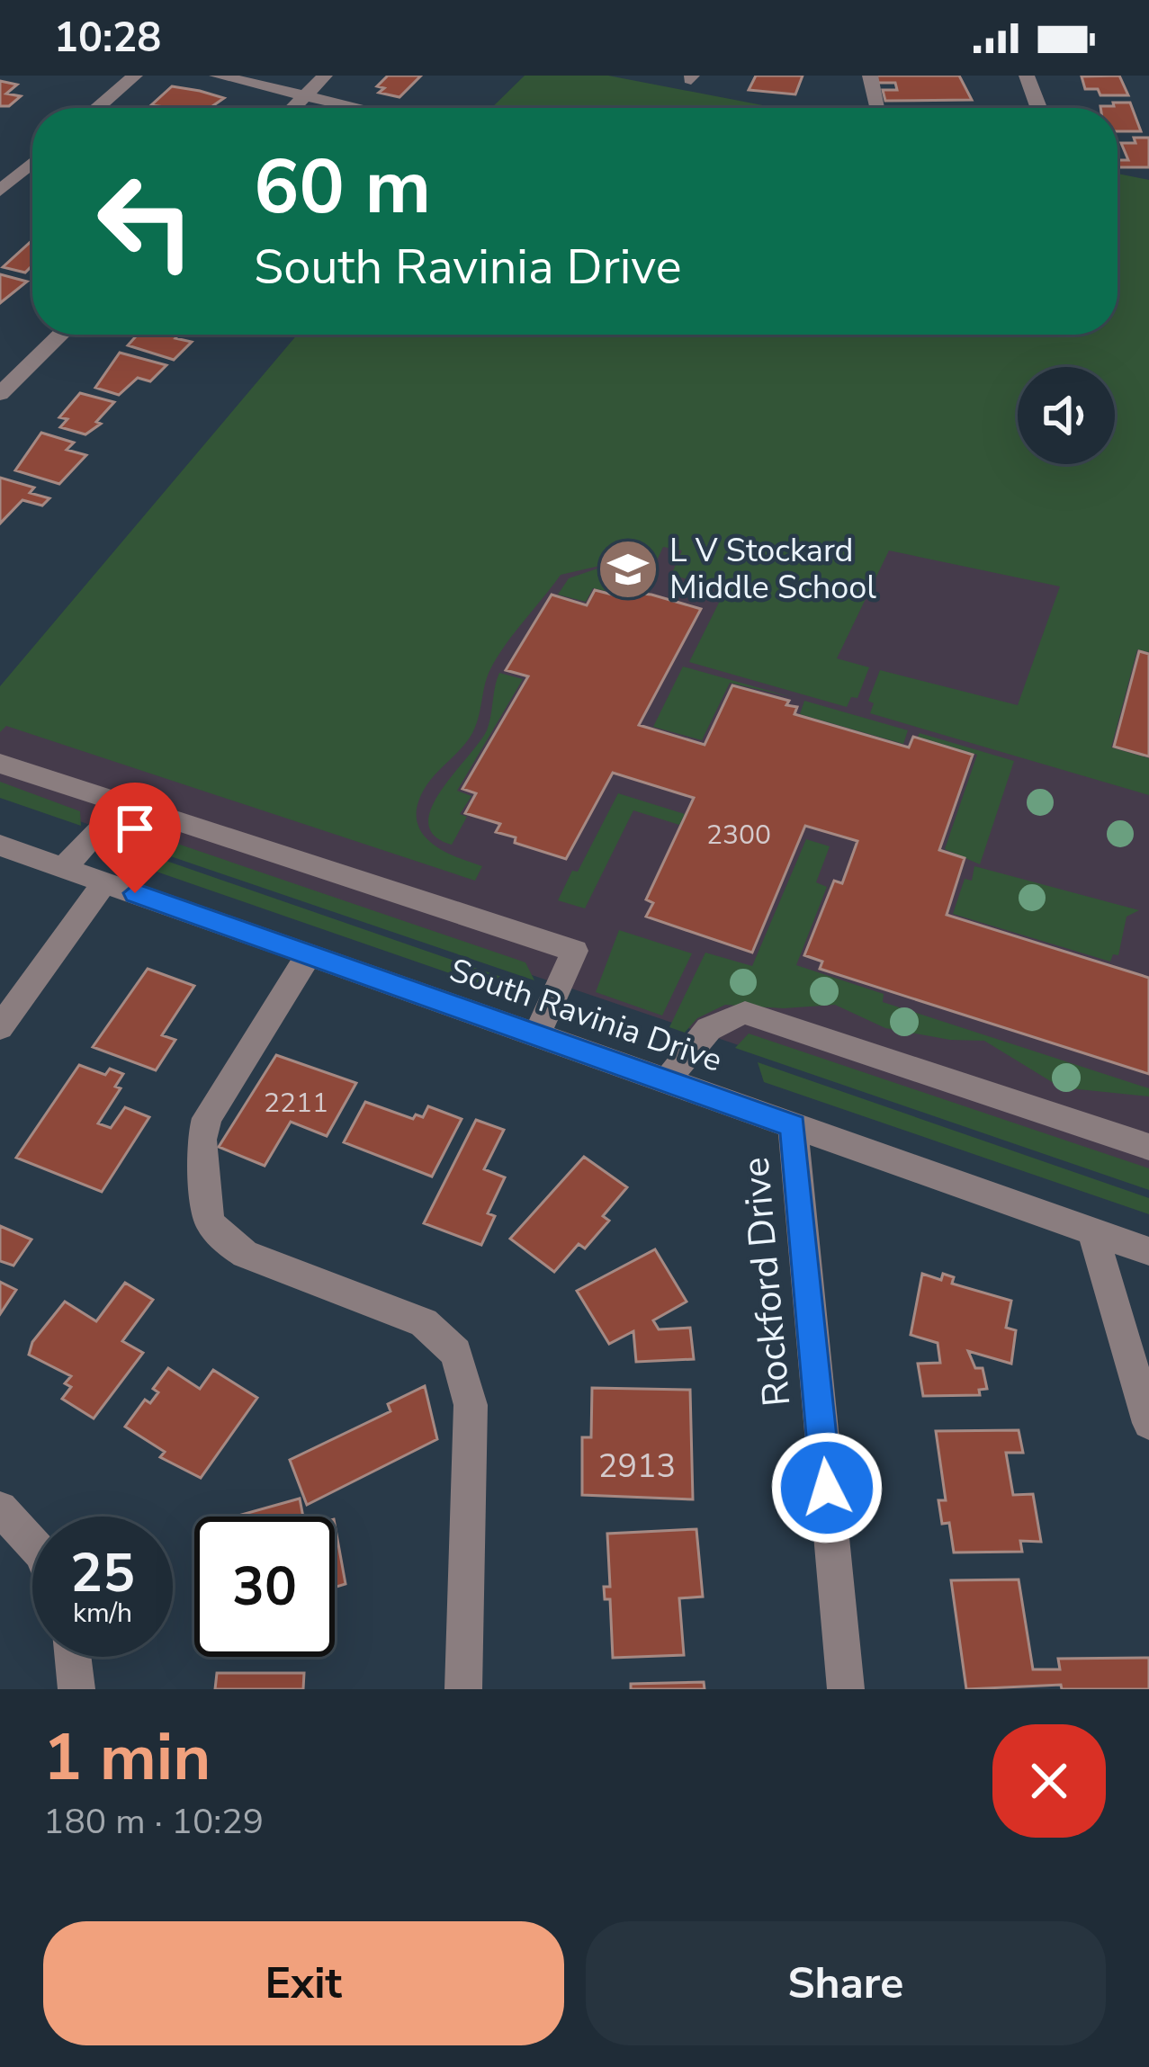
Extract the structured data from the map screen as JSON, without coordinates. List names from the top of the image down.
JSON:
{
  "streets": {
    "street": ["South Ravinia Drive", "Rockford Drive"]
  },
  "crossings": [
    ["South Ravinia Drive", "Rockford Drive"]
  ],
  "places": {
    "school or university": ["L V Stockard Middle School"]
  },
  "house_numbers": ["2300", "2211", "2913"],
  "page": {
    "status": "10:28",
    "turn": ["60 m", "South Ravinia Drive"],
    "speed": "25 km/h",
    "limit": "30",
    "heading": ["1 min", "180 m · 10:29"],
    "buttons": ["Exit", "Share"]
  }
}
